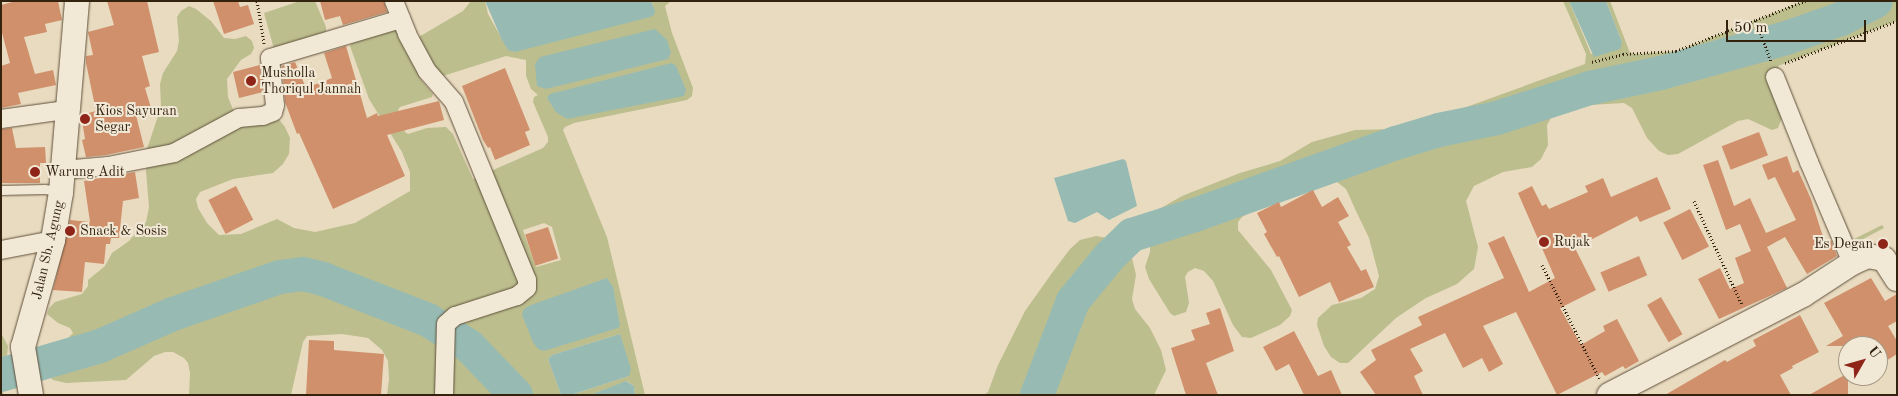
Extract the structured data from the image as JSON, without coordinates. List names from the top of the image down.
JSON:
{
  "streets": {
    "street": ["Jalan Sb. Agung"]
  },
  "places": [
    "Musholla Thoriqul Jannah",
    "Kios Sayuran Segar",
    "Warung Adit",
    "Snack & Sosis",
    "Rujak",
    "Es Degan"
  ],
  "scale_bar": "50 m",
  "north": "top right"
}
